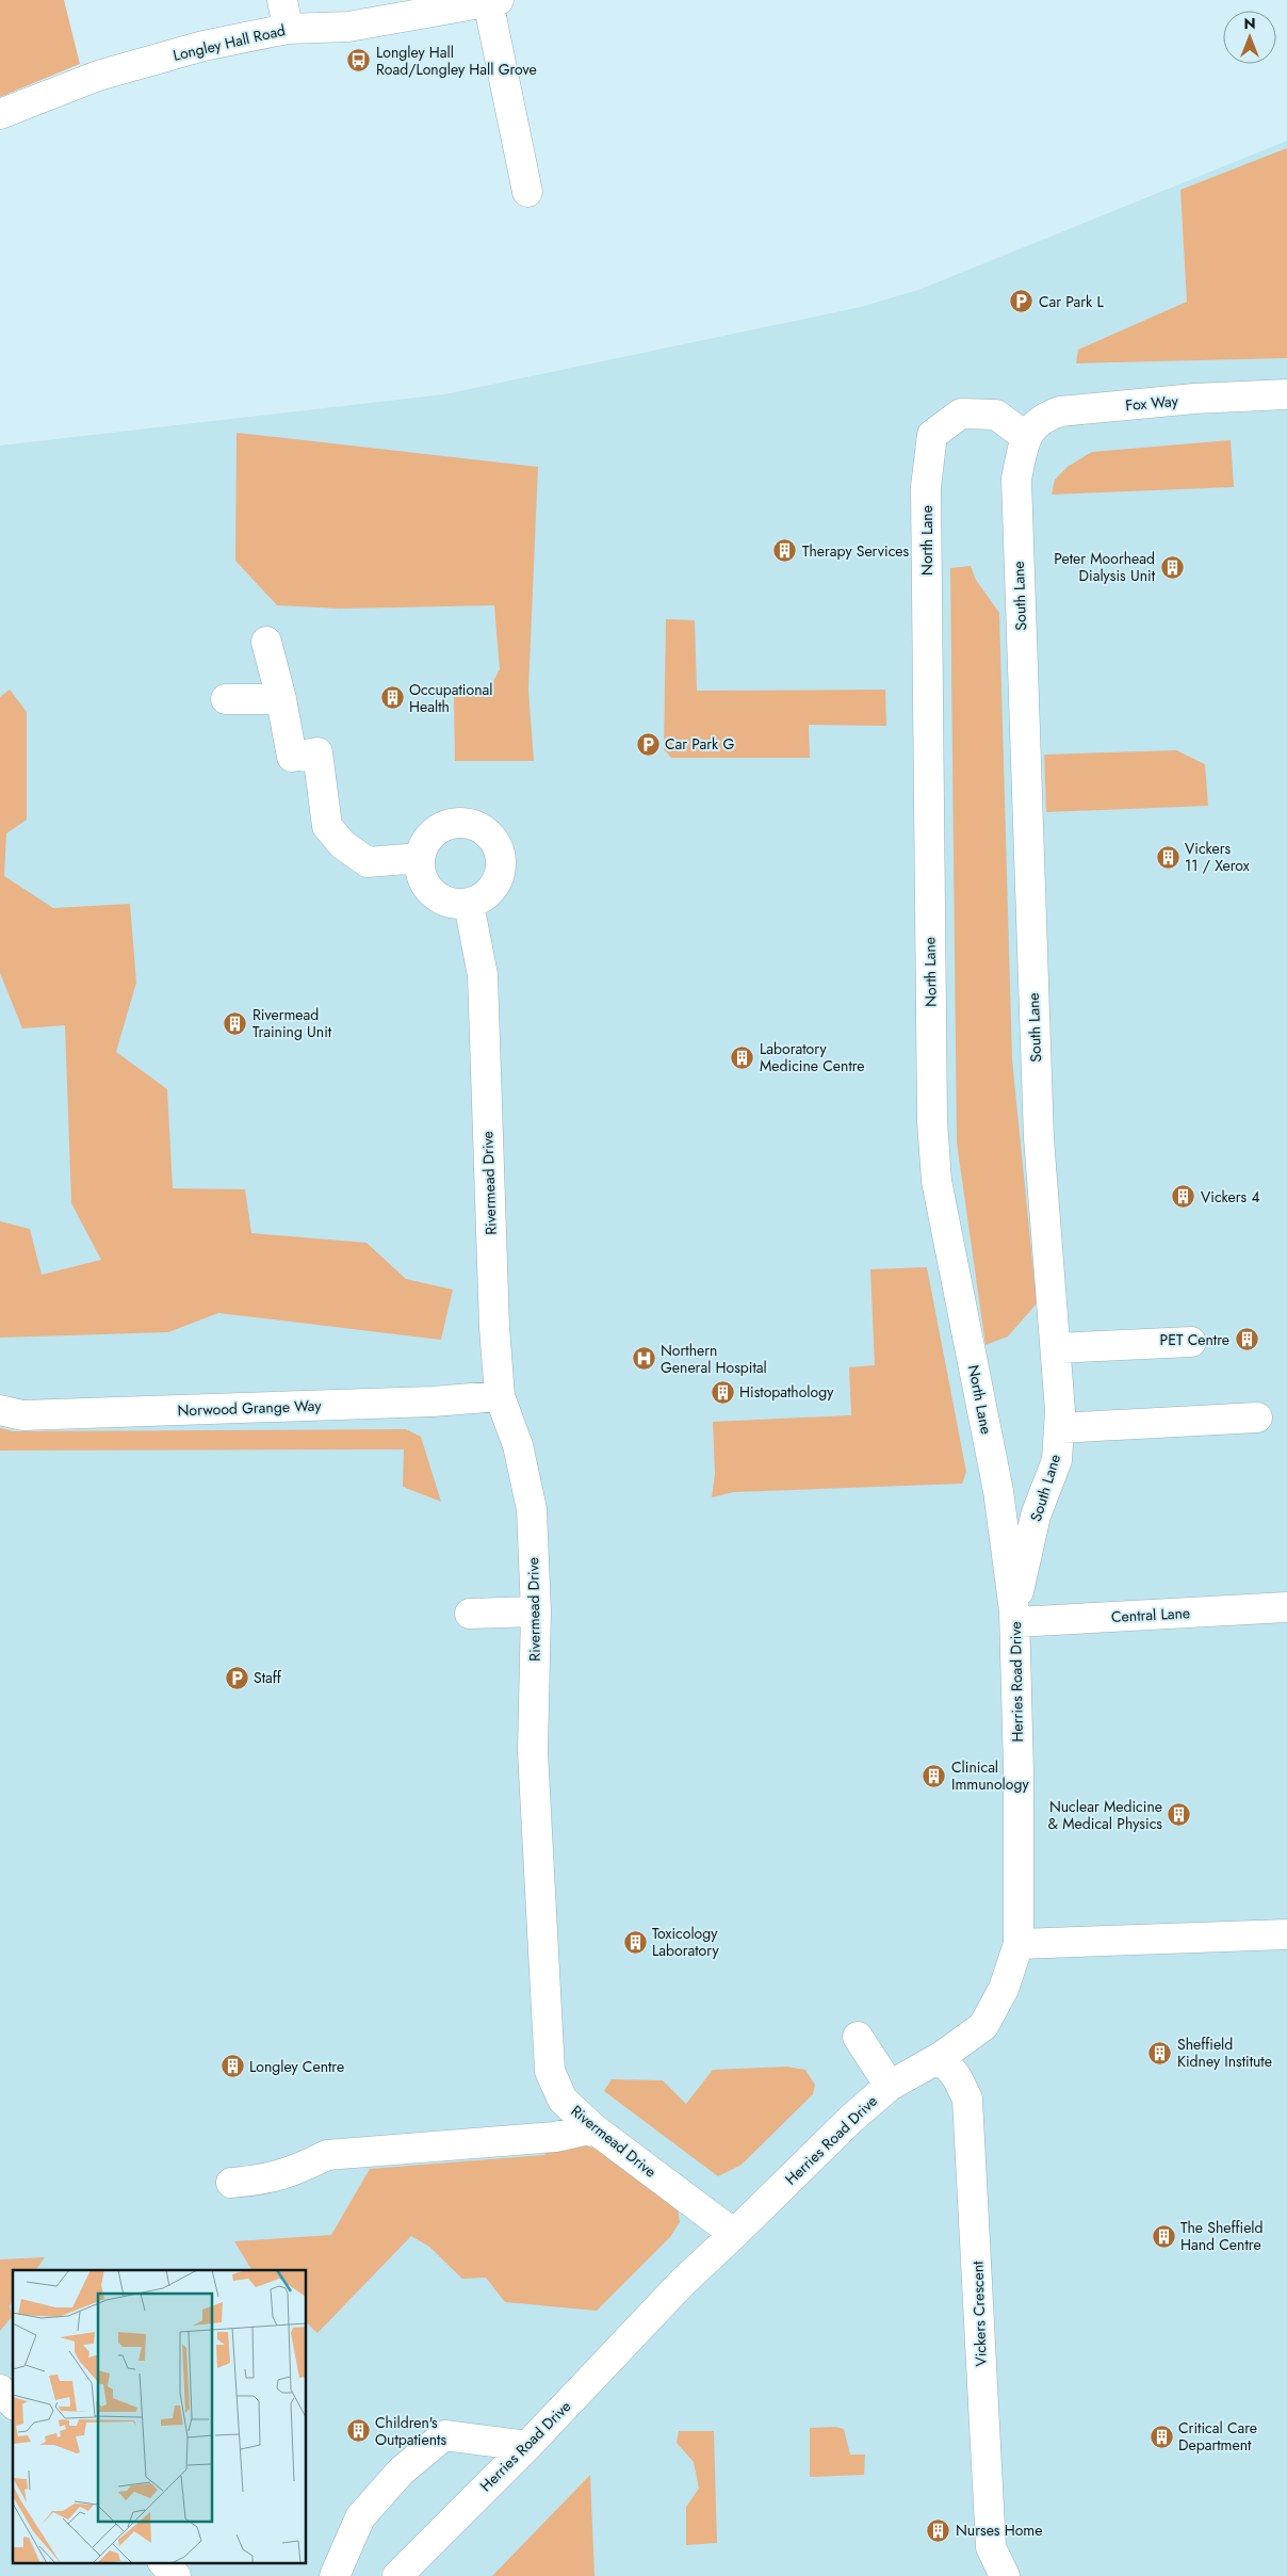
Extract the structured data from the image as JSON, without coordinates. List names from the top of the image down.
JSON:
{
  "streets": {
    "street": [
      "Longley Hall Road",
      "Fox Way",
      "North Lane",
      "South Lane",
      "Rivermead Drive",
      "Norwood Grange Way",
      "Central Lane",
      "Herries Road Drive",
      "Vickers Crescent"
    ]
  },
  "crossings": [
    ["Fox Way", "North Lane"],
    ["Fox Way", "South Lane"],
    ["North Lane", "South Lane"],
    ["North Lane", "Central Lane"],
    ["North Lane", "Herries Road Drive"],
    ["South Lane", "Central Lane"],
    ["South Lane", "Herries Road Drive"],
    ["Rivermead Drive", "Norwood Grange Way"],
    ["Rivermead Drive", "Herries Road Drive"],
    ["Central Lane", "Herries Road Drive"],
    ["Herries Road Drive", "Vickers Crescent"]
  ],
  "places": {
    "bus stop": ["Longley Hall Road/Longley Hall Grove"],
    "parking": ["Car Park L", "Car Park G", "Staff"],
    "building": [
      "Therapy Services",
      "Peter Moorhead Dialysis Unit",
      "Occupational Health",
      "Vickers 11 / Xerox",
      "Rivermead Training Unit",
      "Laboratory Medicine Centre",
      "Vickers 4",
      "PET Centre",
      "Histopathology",
      "Clinical Immunology",
      "Nuclear Medicine & Medical Physics",
      "Toxicology Laboratory",
      "Sheffield Kidney Institute",
      "Longley Centre",
      "The Sheffield Hand Centre",
      "Children's Outpatients",
      "Critical Care Department",
      "Nurses Home"
    ],
    "hospital": ["Northern General Hospital"]
  },
  "north": "top"
}
